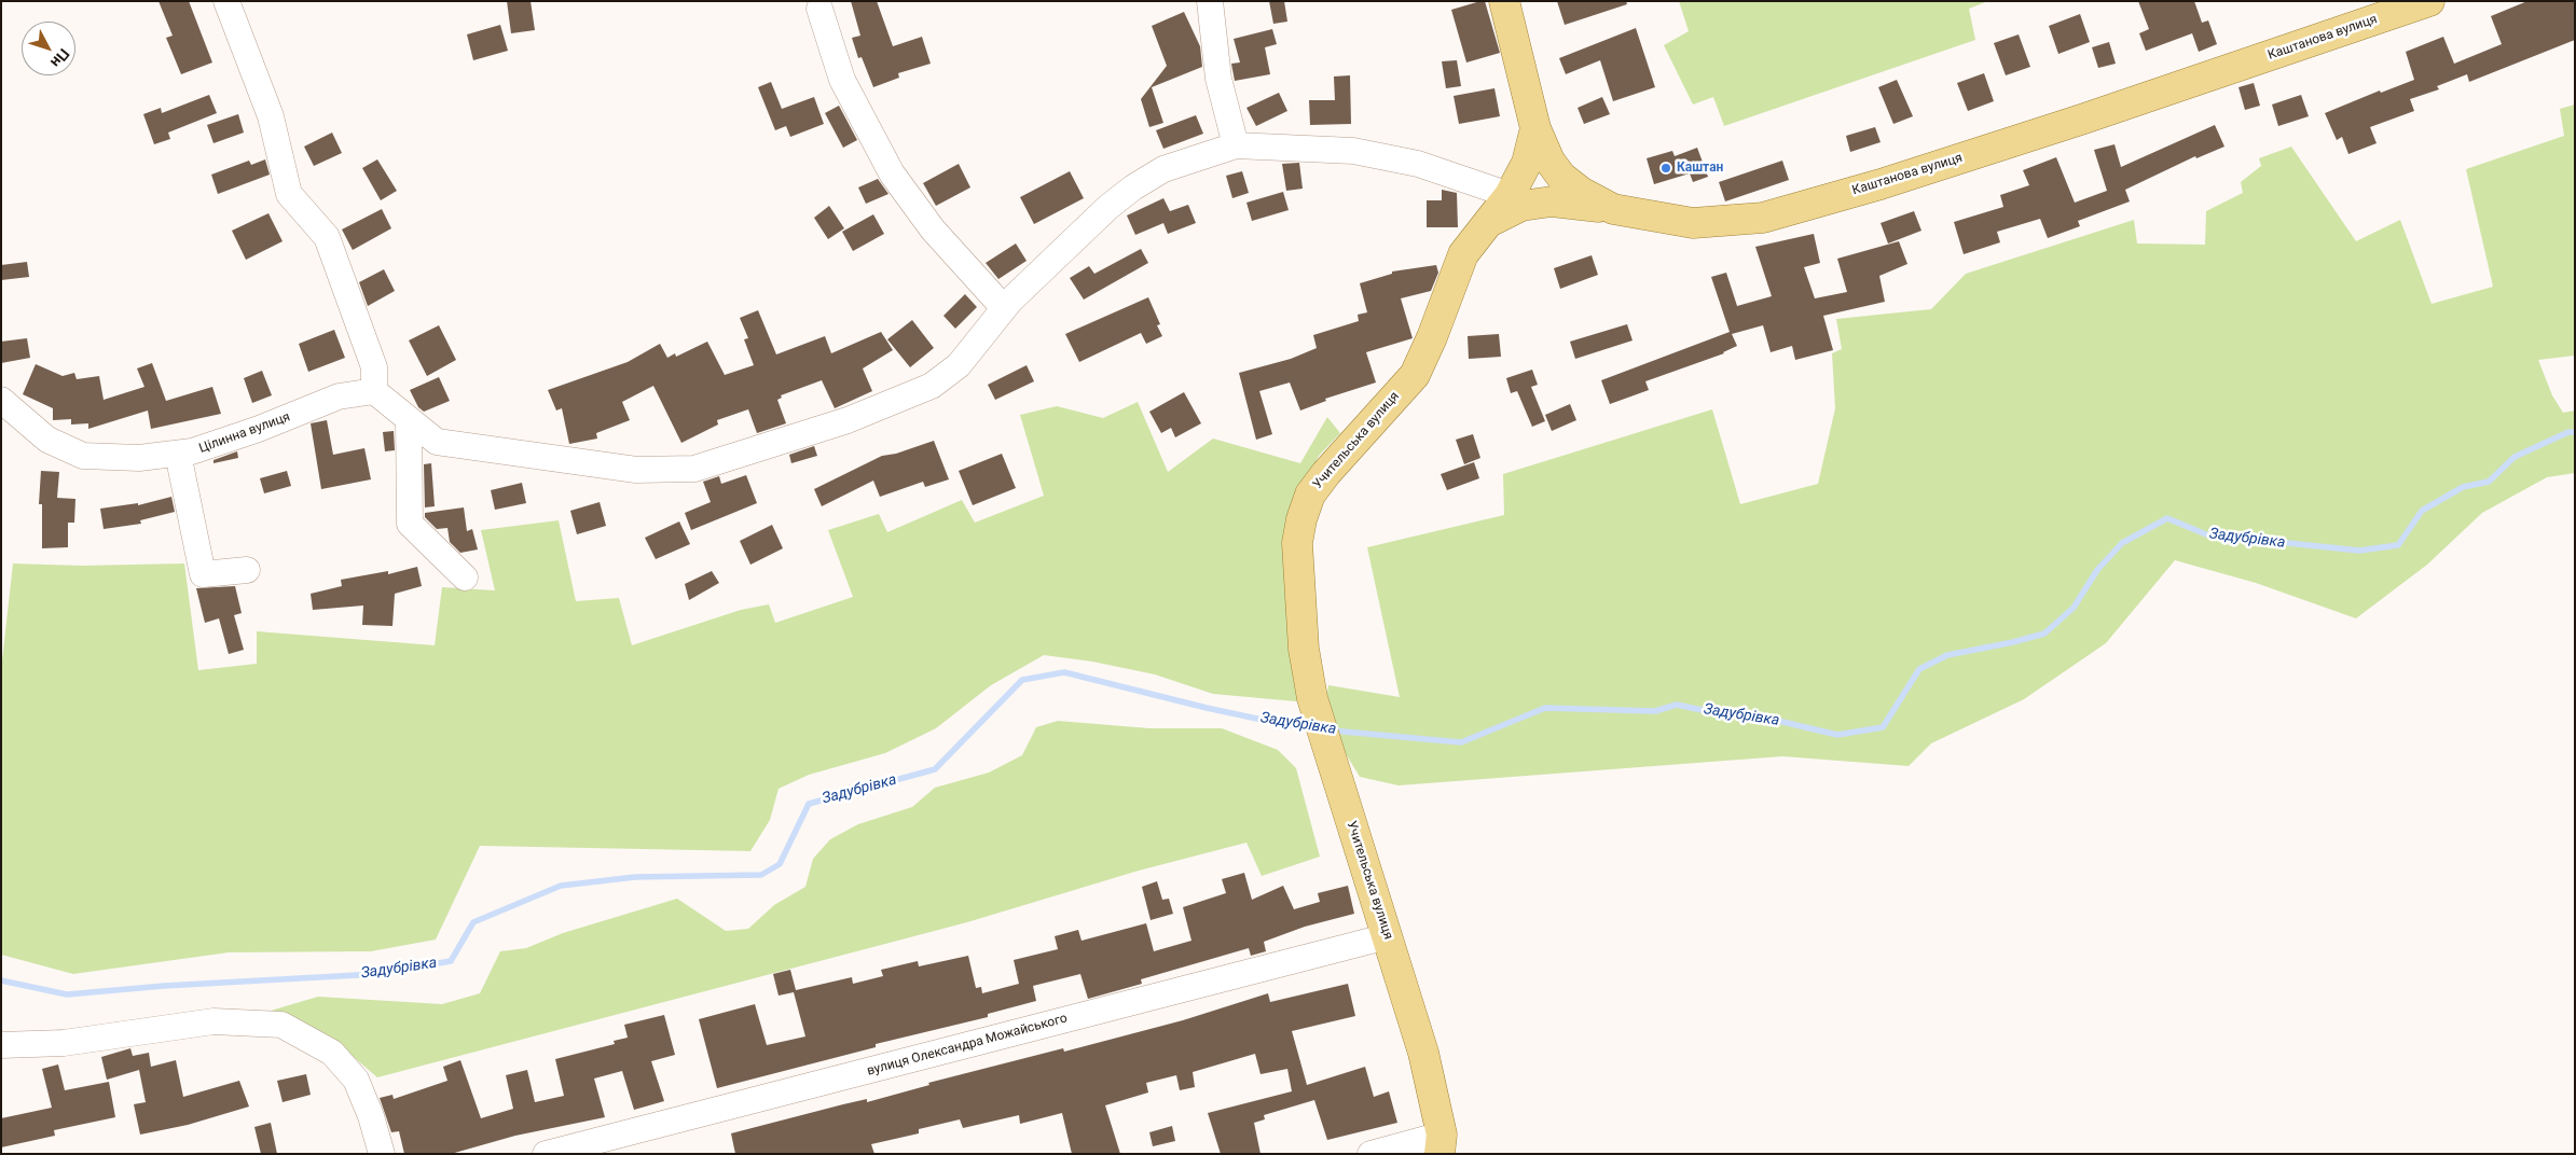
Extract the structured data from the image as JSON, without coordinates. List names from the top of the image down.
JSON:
{
  "streets": {
    "main road": ["Каштанова вулиця", "Учительська вулиця"],
    "street": ["Цілинна вулиця", "вулиця Олександра Можайського"]
  },
  "crossings": [
    ["Каштанова вулиця", "Учительська вулиця"],
    ["Учительська вулиця", "вулиця Олександра Можайського"]
  ],
  "water": ["Задубрівка"],
  "places": ["Каштан"],
  "north": "bottom right"
}
